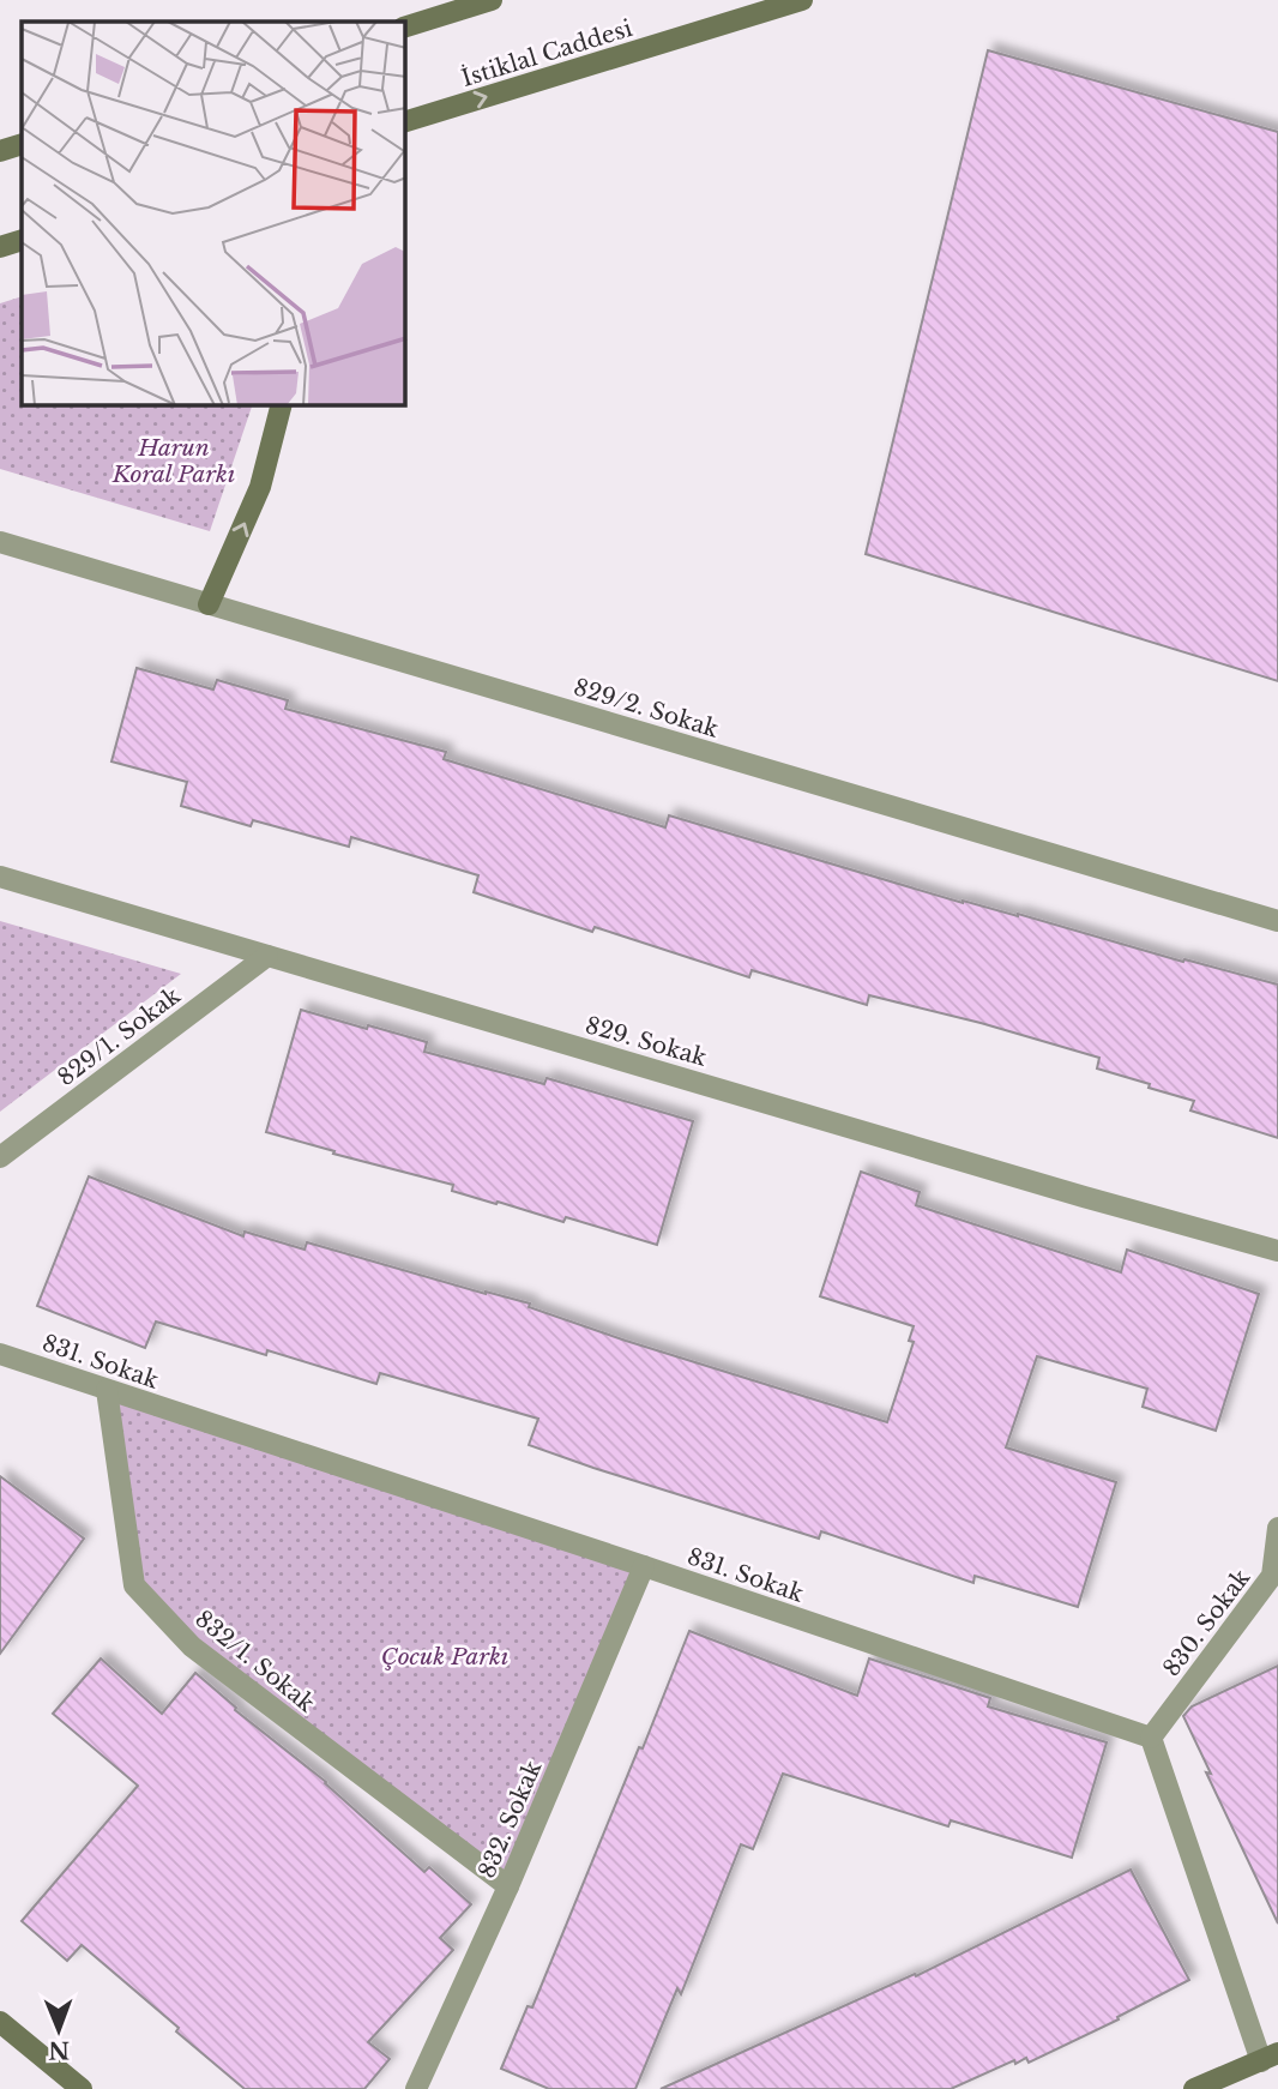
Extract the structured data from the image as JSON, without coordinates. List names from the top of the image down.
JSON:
{
  "streets": {
    "main road": ["İstiklal Caddesi"],
    "street": [
      "829/2. Sokak",
      "829/1. Sokak",
      "829. Sokak",
      "831. Sokak",
      "830. Sokak",
      "832/1. Sokak",
      "832. Sokak"
    ]
  },
  "crossings": [
    ["829/1. Sokak", "829. Sokak"],
    ["831. Sokak", "830. Sokak"],
    ["831. Sokak", "832/1. Sokak"],
    ["831. Sokak", "832. Sokak"],
    ["832/1. Sokak", "832. Sokak"]
  ],
  "one_way": ["İstiklal Caddesi"],
  "parks": ["Harun Koral Parkı", "Çocuk Parkı"],
  "north": "bottom"
}
